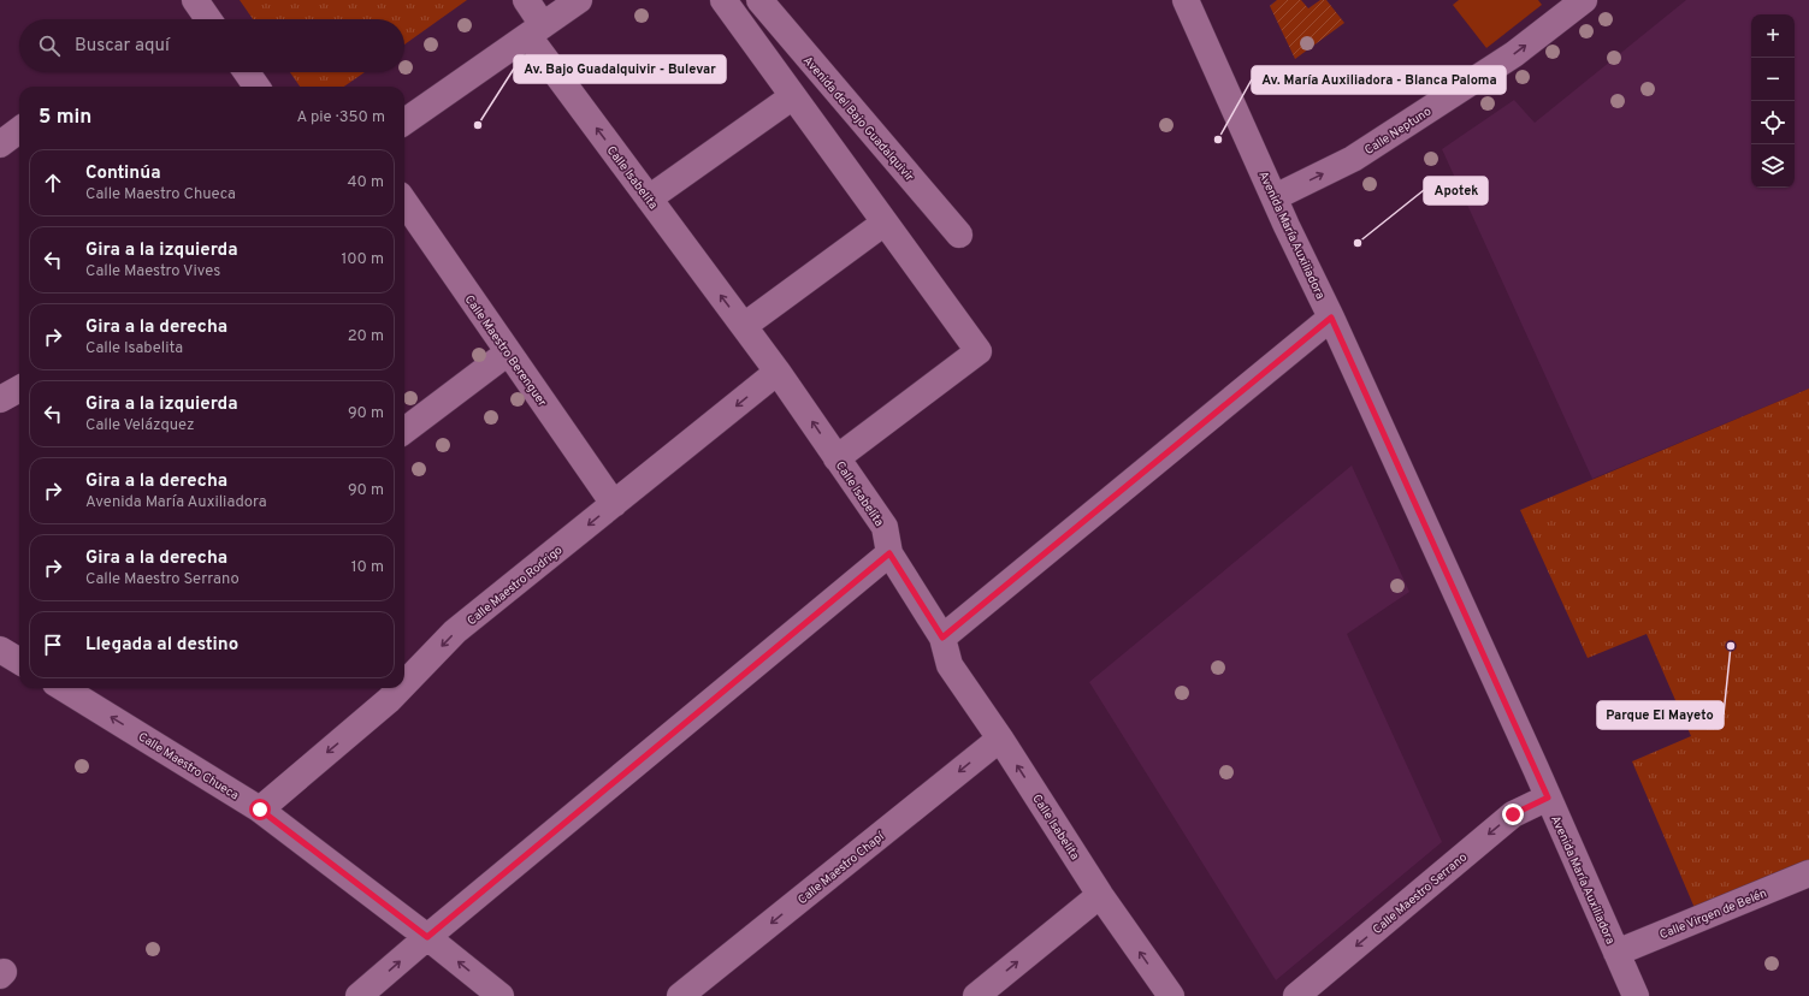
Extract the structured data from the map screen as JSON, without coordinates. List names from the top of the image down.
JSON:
{
  "streets": {
    "street": [
      "Avenida del Bajo Guadalquivir",
      "Calle Neptuno",
      "Calle Isabelita",
      "Avenida María Auxiliadora",
      "Calle Maestro Berenguer",
      "Calle Maestro Rodrigo",
      "Calle Maestro Chueca",
      "Calle Maestro Chapí",
      "Calle Maestro Serrano",
      "Calle Virgen de Belén"
    ]
  },
  "crossings": [
    ["Calle Neptuno", "Avenida María Auxiliadora"],
    ["Calle Isabelita", "Calle Maestro Rodrigo"],
    ["Calle Isabelita", "Calle Maestro Chapí"],
    ["Avenida María Auxiliadora", "Calle Maestro Serrano"],
    ["Avenida María Auxiliadora", "Calle Virgen de Belén"],
    ["Calle Maestro Berenguer", "Calle Maestro Rodrigo"],
    ["Calle Maestro Rodrigo", "Calle Maestro Chueca"]
  ],
  "one_way": ["Calle Neptuno", "Calle Maestro Chueca", "Calle Maestro Serrano"],
  "places": [
    "Av. Bajo Guadalquivir - Bulevar",
    "Av. María Auxiliadora - Blanca Paloma",
    "Apotek",
    "Parque El Mayeto"
  ],
  "page": {
    "map_buttons": ["+", "−"],
    "search": "Buscar aquí",
    "heading": ["5 min", "A pie · 350 m"],
    "list": [
      ["Continúa", "Calle Maestro Chueca", "40 m"],
      ["Gira a la izquierda", "Calle Maestro Vives", "100 m"],
      ["Gira a la derecha", "Calle Isabelita", "20 m"],
      ["Gira a la izquierda", "Calle Velázquez", "90 m"],
      ["Gira a la derecha", "Avenida María Auxiliadora", "90 m"],
      ["Gira a la derecha", "Calle Maestro Serrano", "10 m"],
      "Llegada al destino"
    ]
  }
}
